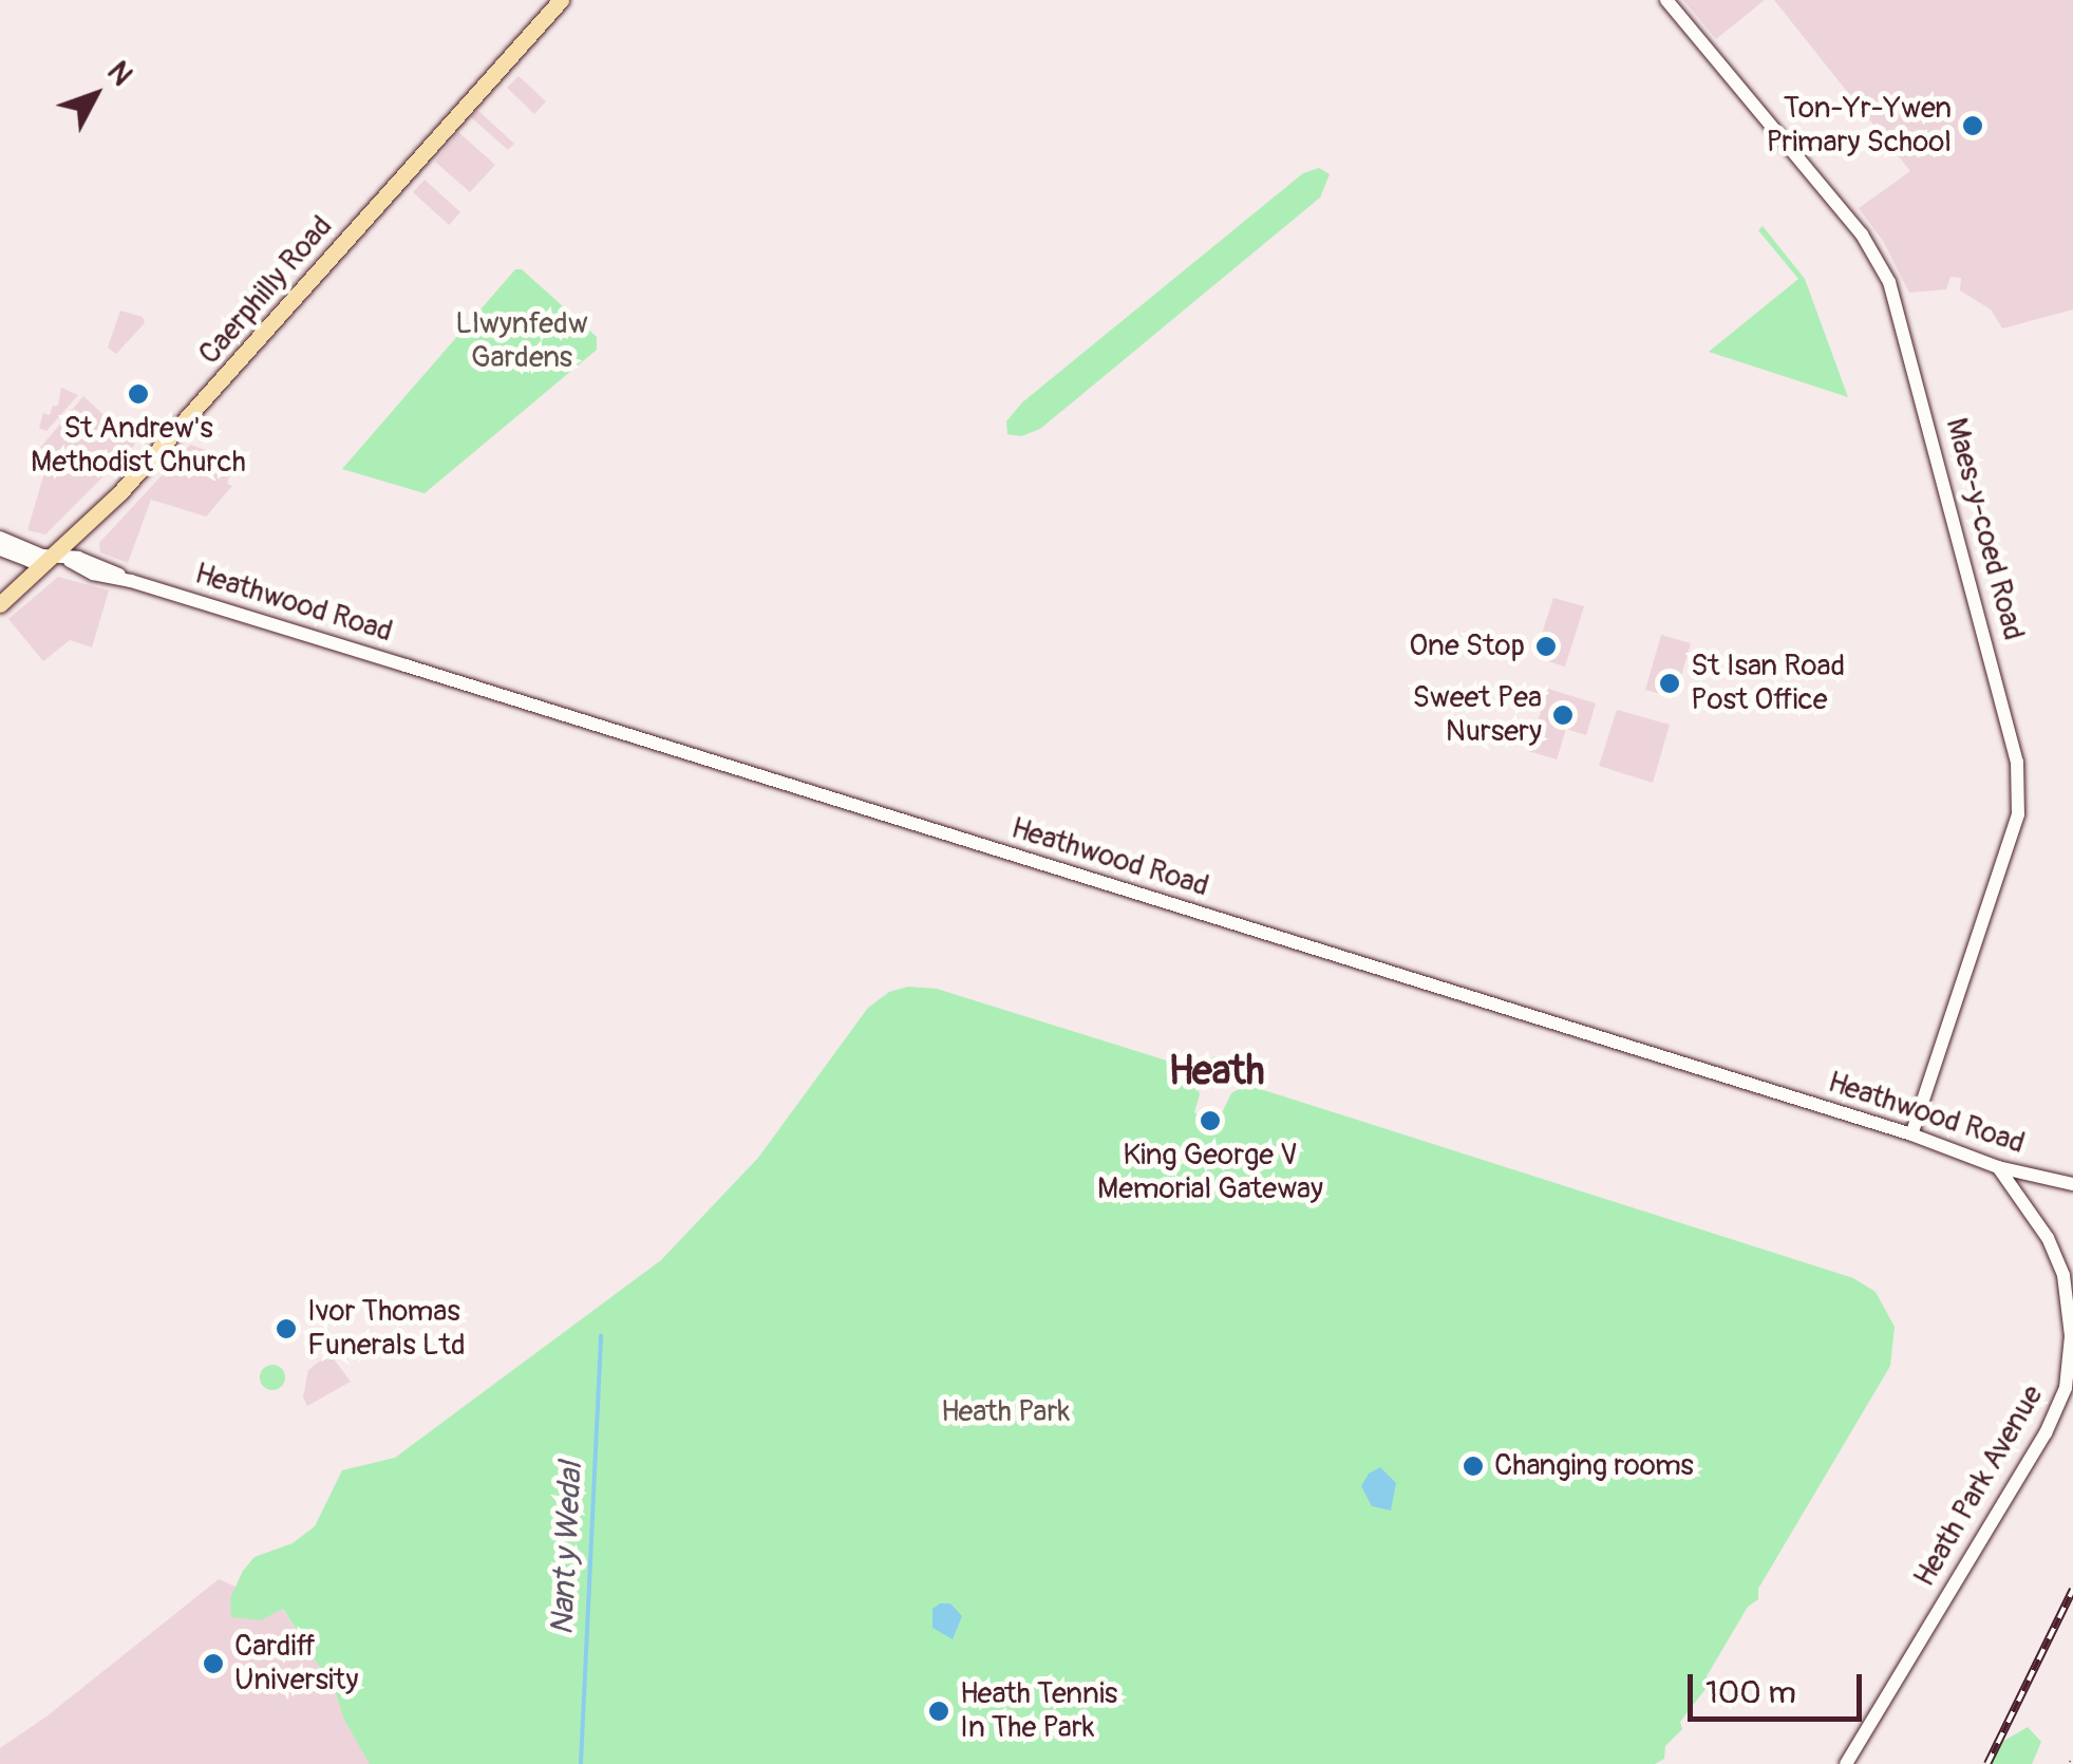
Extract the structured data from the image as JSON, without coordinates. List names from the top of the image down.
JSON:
{
  "streets": {
    "main road": ["Caerphilly Road"],
    "street": ["Maes-y-coed Road", "Heathwood Road", "Heath Park Avenue"]
  },
  "crossings": [
    ["Caerphilly Road", "Heathwood Road"],
    ["Maes-y-coed Road", "Heathwood Road"],
    ["Heathwood Road", "Heath Park Avenue"]
  ],
  "districts": ["Heath"],
  "water": ["Nant y Wedal"],
  "parks": ["Llwynfedw Gardens", "Heath Park"],
  "places": [
    "Ton-Yr-Ywen Primary School",
    "St Andrew's Methodist Church",
    "One Stop",
    "St Isan Road Post Office",
    "Sweet Pea Nursery",
    "King George V Memorial Gateway",
    "Ivor Thomas Funerals Ltd",
    "Changing rooms",
    "Cardiff University",
    "Heath Tennis In The Park"
  ],
  "scale_bar": "100 m",
  "north": "top right"
}
